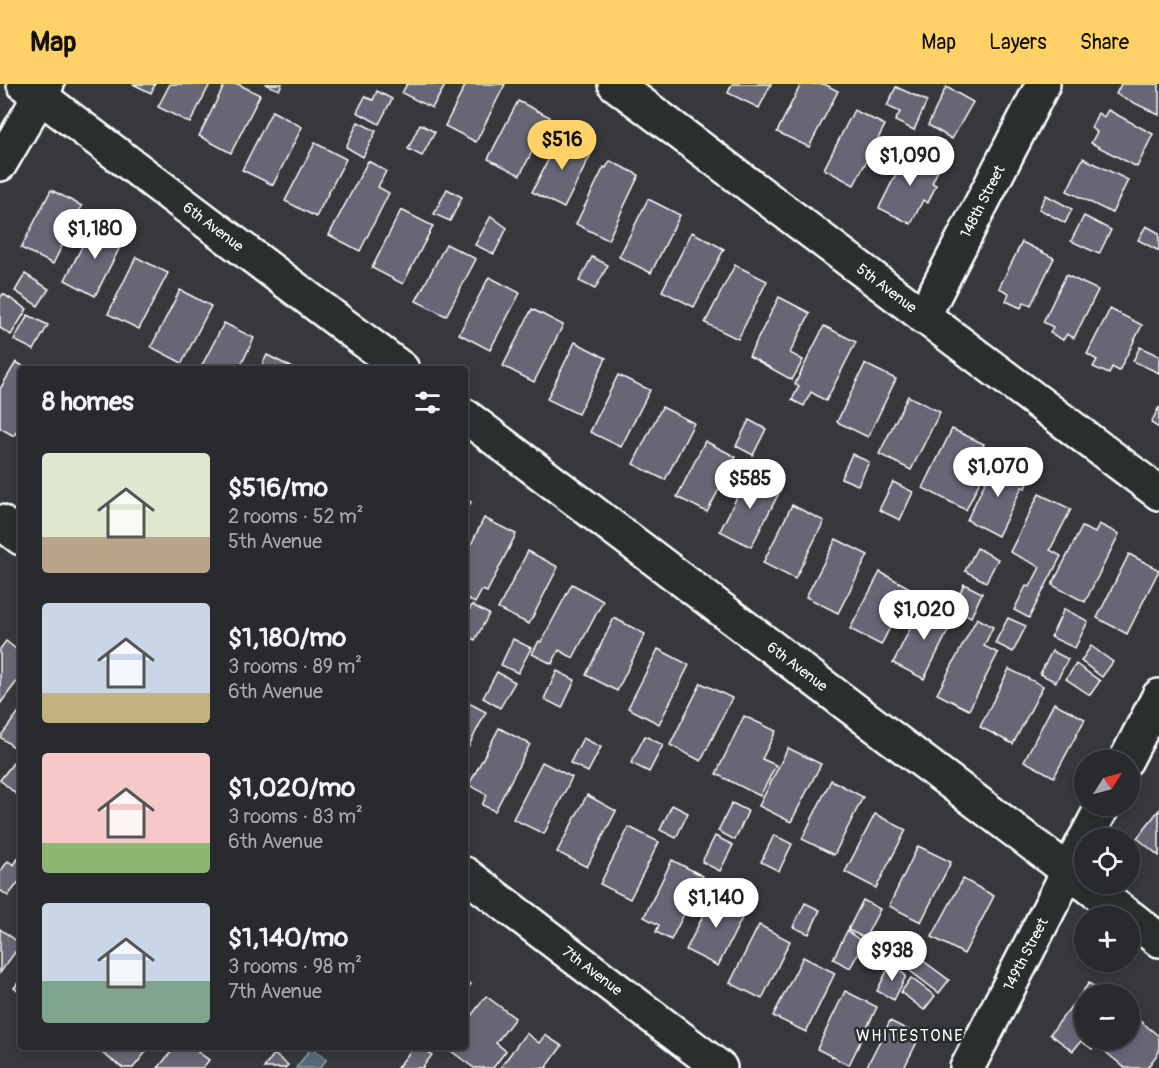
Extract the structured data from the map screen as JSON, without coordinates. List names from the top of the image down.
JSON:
{
  "streets": {
    "street": [
      "148th Street",
      "6th Avenue",
      "5th Avenue",
      "149th Street",
      "7th Avenue"
    ]
  },
  "crossings": [
    ["148th Street", "5th Avenue"],
    ["6th Avenue", "149th Street"]
  ],
  "districts": ["WHITESTONE"],
  "north": "top right",
  "page": {
    "header": "Map",
    "nav": ["Map", "Layers", "Share"],
    "price": [
      "$516",
      "$1,090",
      "$1,180",
      "$1,070",
      "$585",
      "$1,020",
      "$1,140",
      "$938"
    ],
    "heading": "8 homes",
    "list": [
      {
        "name": "$516/mo",
        "note": "2 rooms · 52 m² · 5th Avenue"
      },
      {
        "name": "$1,180/mo",
        "note": "3 rooms · 89 m² · 6th Avenue"
      },
      {
        "name": "$1,020/mo",
        "note": "3 rooms · 83 m² · 6th Avenue"
      },
      {
        "name": "$1,140/mo",
        "note": "3 rooms · 98 m² · 7th Avenue"
      }
    ],
    "map_buttons": ["+", "−"]
  }
}
